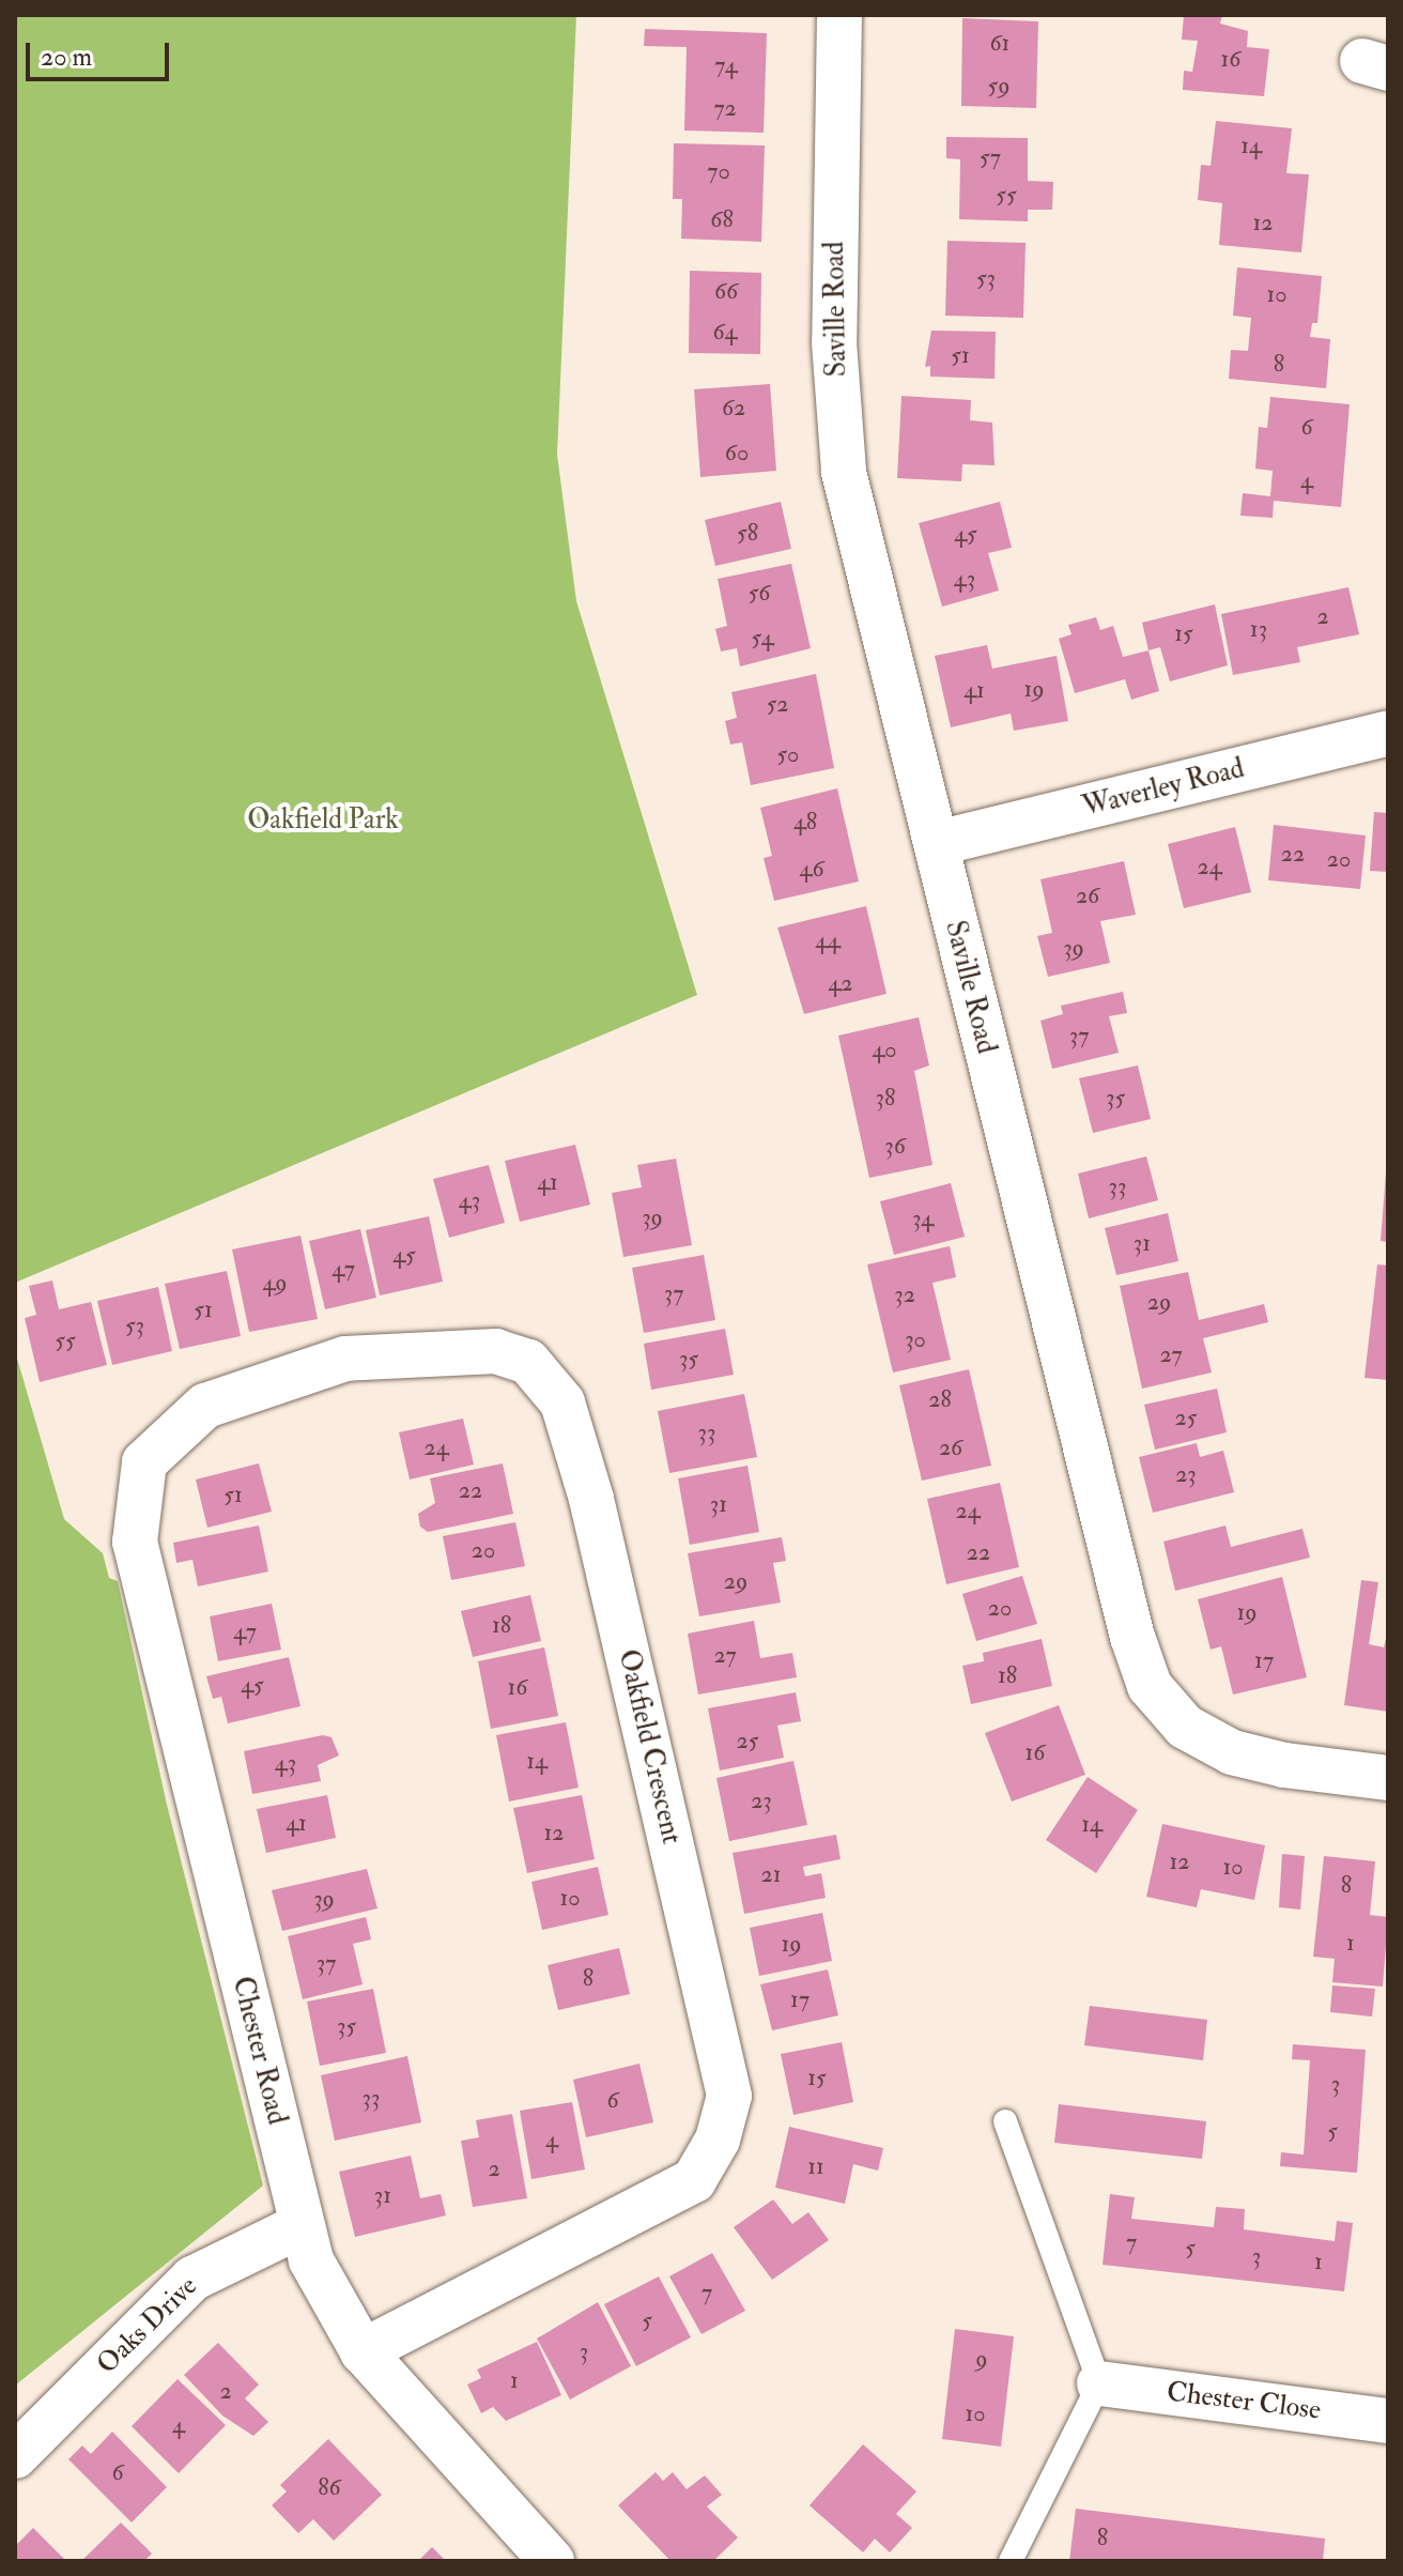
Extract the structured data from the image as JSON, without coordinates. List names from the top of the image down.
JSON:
{
  "streets": {
    "street": [
      "Saville Road",
      "Waverley Road",
      "Oakfield Crescent",
      "Chester Road",
      "Oaks Drive",
      "Chester Close"
    ]
  },
  "crossings": [
    ["Saville Road", "Waverley Road"],
    ["Oakfield Crescent", "Chester Road"],
    ["Chester Road", "Oaks Drive"]
  ],
  "parks": ["Oakfield Park"],
  "house_numbers": [
    "61",
    "16",
    "74",
    "59",
    "72",
    "14",
    "57",
    "70",
    "55",
    "68",
    "12",
    "53",
    "66",
    "10",
    "64",
    "51",
    "8",
    "62",
    "6",
    "60",
    "4",
    "58",
    "45",
    "43",
    "56",
    "2",
    "13",
    "15",
    "54",
    "19",
    "41",
    "52",
    "50",
    "48",
    "22",
    "20",
    "24",
    "46",
    "26",
    "44",
    "39",
    "42",
    "37",
    "40",
    "38",
    "35",
    "36",
    "41",
    "33",
    "43",
    "39",
    "34",
    "31",
    "45",
    "47",
    "49",
    "37",
    "32",
    "29",
    "51",
    "53",
    "30",
    "55",
    "27",
    "35",
    "28",
    "25",
    "33",
    "24",
    "26",
    "23",
    "22",
    "51",
    "31",
    "24",
    "20",
    "22",
    "29",
    "20",
    "19",
    "18",
    "47",
    "27",
    "17",
    "18",
    "45",
    "16",
    "25",
    "16",
    "14",
    "43",
    "23",
    "41",
    "14",
    "12",
    "12",
    "10",
    "21",
    "8",
    "10",
    "39",
    "1",
    "19",
    "37",
    "8",
    "17",
    "35",
    "15",
    "3",
    "33",
    "6",
    "5",
    "4",
    "11",
    "2",
    "31",
    "7",
    "5",
    "3",
    "1",
    "7",
    "5",
    "3",
    "9",
    "1",
    "2",
    "10",
    "4",
    "6",
    "86",
    "8"
  ],
  "scale_bar": "20 m"
}
